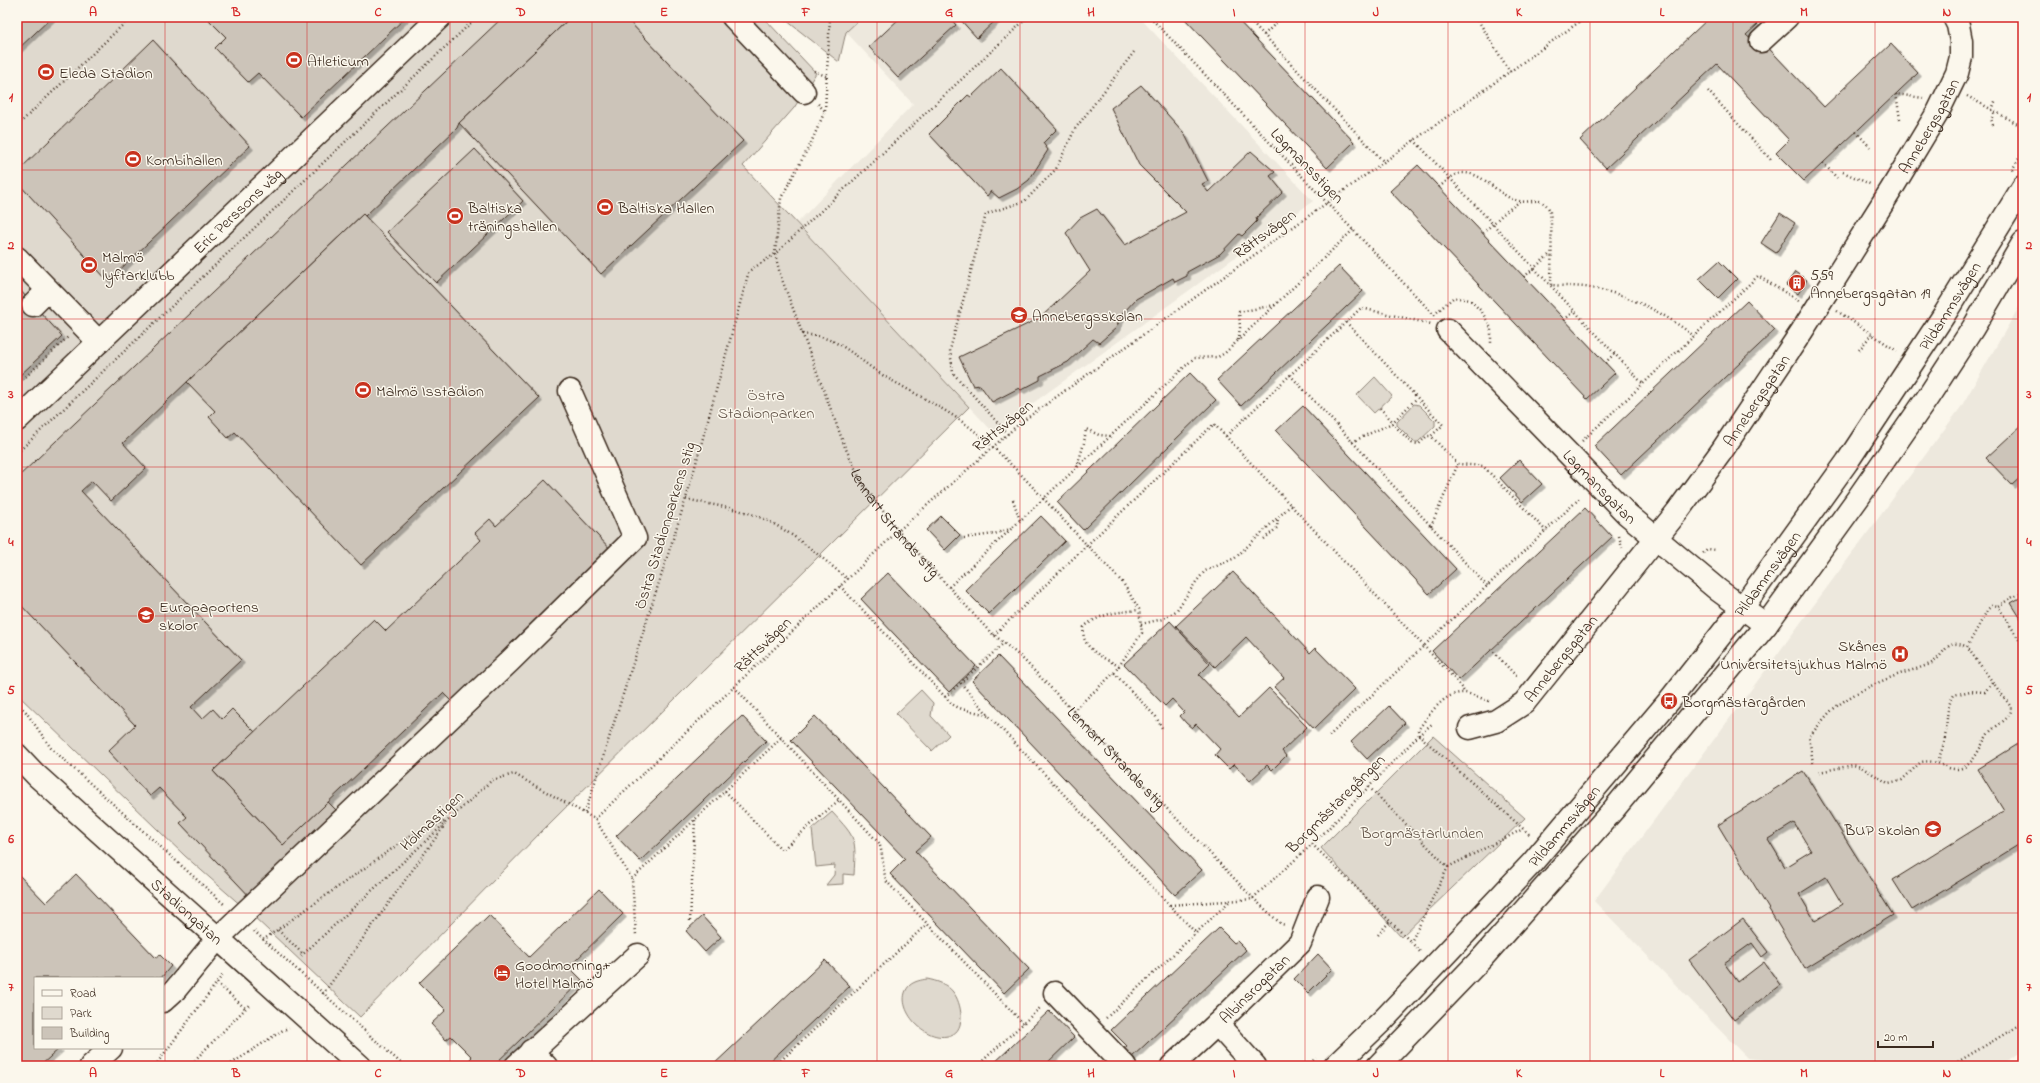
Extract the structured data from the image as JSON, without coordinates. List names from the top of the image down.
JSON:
{
  "streets": {
    "main road": [
      "Annebergsgatan",
      "Eric Perssons väg",
      "Pildammsvägen",
      "Lagmansgatan",
      "Stadiongatan",
      "Albinsrogatan"
    ],
    "path": [
      "Lagmansstigen",
      "Rättsvägen",
      "Lennart Strands stig",
      "Östra Stadionparkens stig",
      "Borgmästaregången",
      "Holmastigen"
    ]
  },
  "crossings": [
    ["Annebergsgatan", "Lagmansgatan"],
    ["Lagmansstigen", "Rättsvägen"],
    ["Lagmansstigen", "Lagmansgatan"],
    ["Rättsvägen", "Lennart Strands stig"],
    ["Rättsvägen", "Holmastigen"],
    ["Pildammsvägen", "Lagmansgatan"],
    ["Lennart Strands stig", "Östra Stadionparkens stig"],
    ["Lennart Strands stig", "Borgmästaregången"],
    ["Lennart Strands stig", "Albinsrogatan"],
    ["Östra Stadionparkens stig", "Holmastigen"]
  ],
  "parks": ["Östra Stadionparken", "Borgmästarlunden"],
  "places": {
    "sports": [
      "Atleticum",
      "Eleda Stadion",
      "Kombihallen",
      "Baltiska Hallen",
      "Baltiska träningshallen",
      "Malmö lyftarklubb",
      "Malmö Isstadion"
    ],
    "building": ["559 Annebergsgatan 19"],
    "school or university": ["Annebergsskolan", "Europaportens skolor", "BUP skolan"],
    "hospital": ["Skånes Universitetsjukhus Malmö"],
    "bus stop": ["Borgmästargården"],
    "hotel": ["Goodmorning+ Hotel Malmö"]
  },
  "legend": ["Road", "Park", "Building"],
  "scale_bar": "20 m",
  "grid": {
    "columns": [
      "A",
      "B",
      "C",
      "D",
      "E",
      "F",
      "G",
      "H",
      "I",
      "J",
      "K",
      "L",
      "M",
      "N"
    ],
    "rows": [
      "1",
      "2",
      "3",
      "4",
      "5",
      "6",
      "7"
    ]
  }
}
